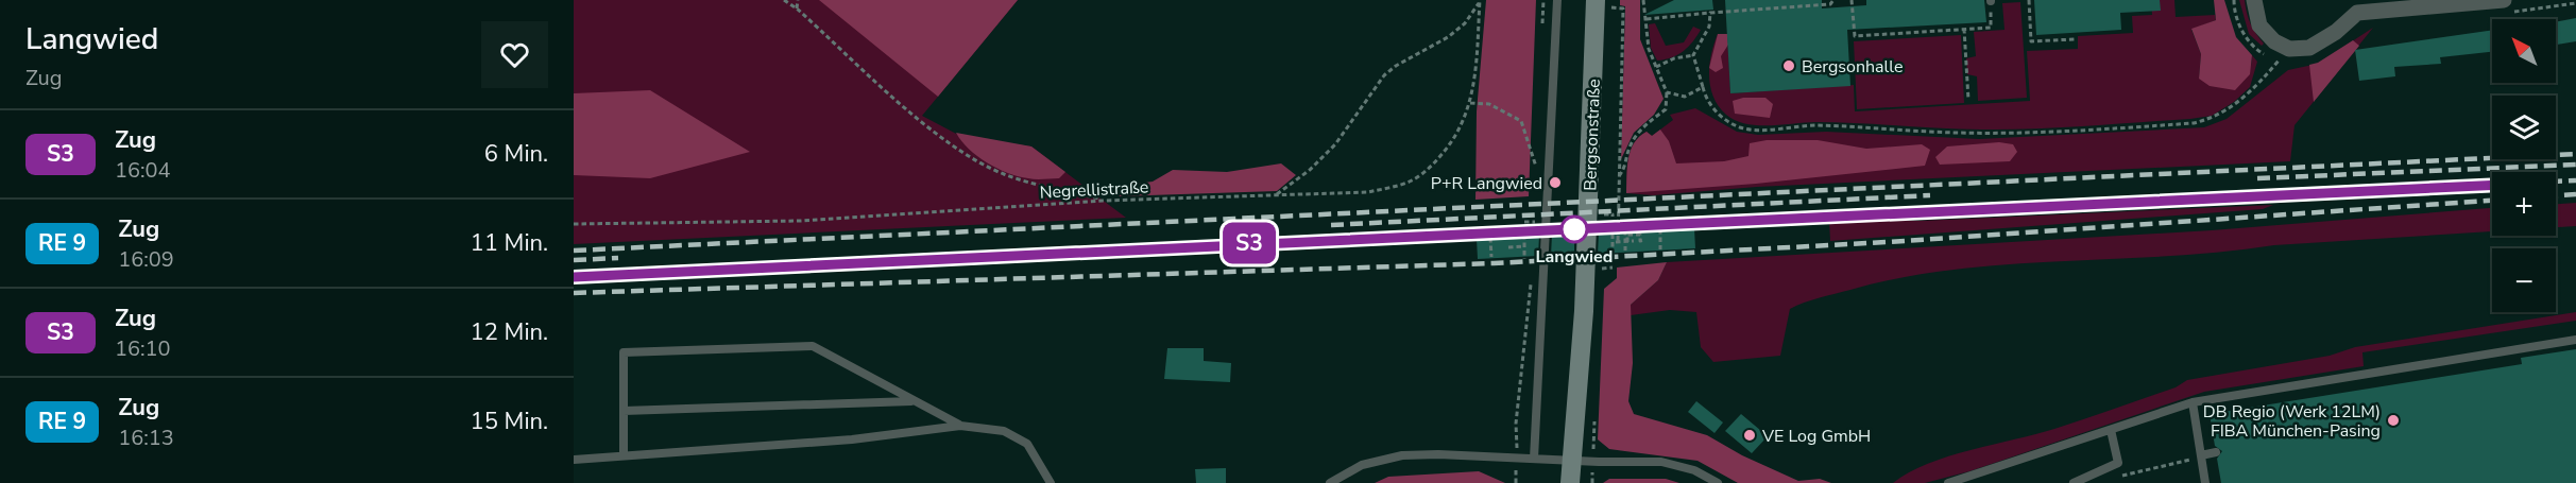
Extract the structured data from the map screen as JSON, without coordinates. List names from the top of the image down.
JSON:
{
  "streets": {
    "street": ["Bergsonstraße"],
    "path": ["Negrellistraße"]
  },
  "places": [
    "Bergsonhalle",
    "P+R Langwied",
    "Langwied",
    "DB Regio (Werk 12LM) FIBA München-Pasing",
    "VE Log GmbH"
  ],
  "north": "top left",
  "page": {
    "heading": ["Langwied", "Zug"],
    "on_map": "S3",
    "map_buttons": ["+", "−"],
    "list": [
      {
        "mark": "S3",
        "name": "Zug",
        "note": "16:04",
        "value": "6 Min."
      },
      {
        "mark": "RE 9",
        "name": "Zug",
        "note": "16:09",
        "value": "11 Min."
      },
      {
        "mark": "S3",
        "name": "Zug",
        "note": "16:10",
        "value": "12 Min."
      },
      {
        "mark": "RE 9",
        "name": "Zug",
        "note": "16:13",
        "value": "15 Min."
      }
    ]
  }
}
